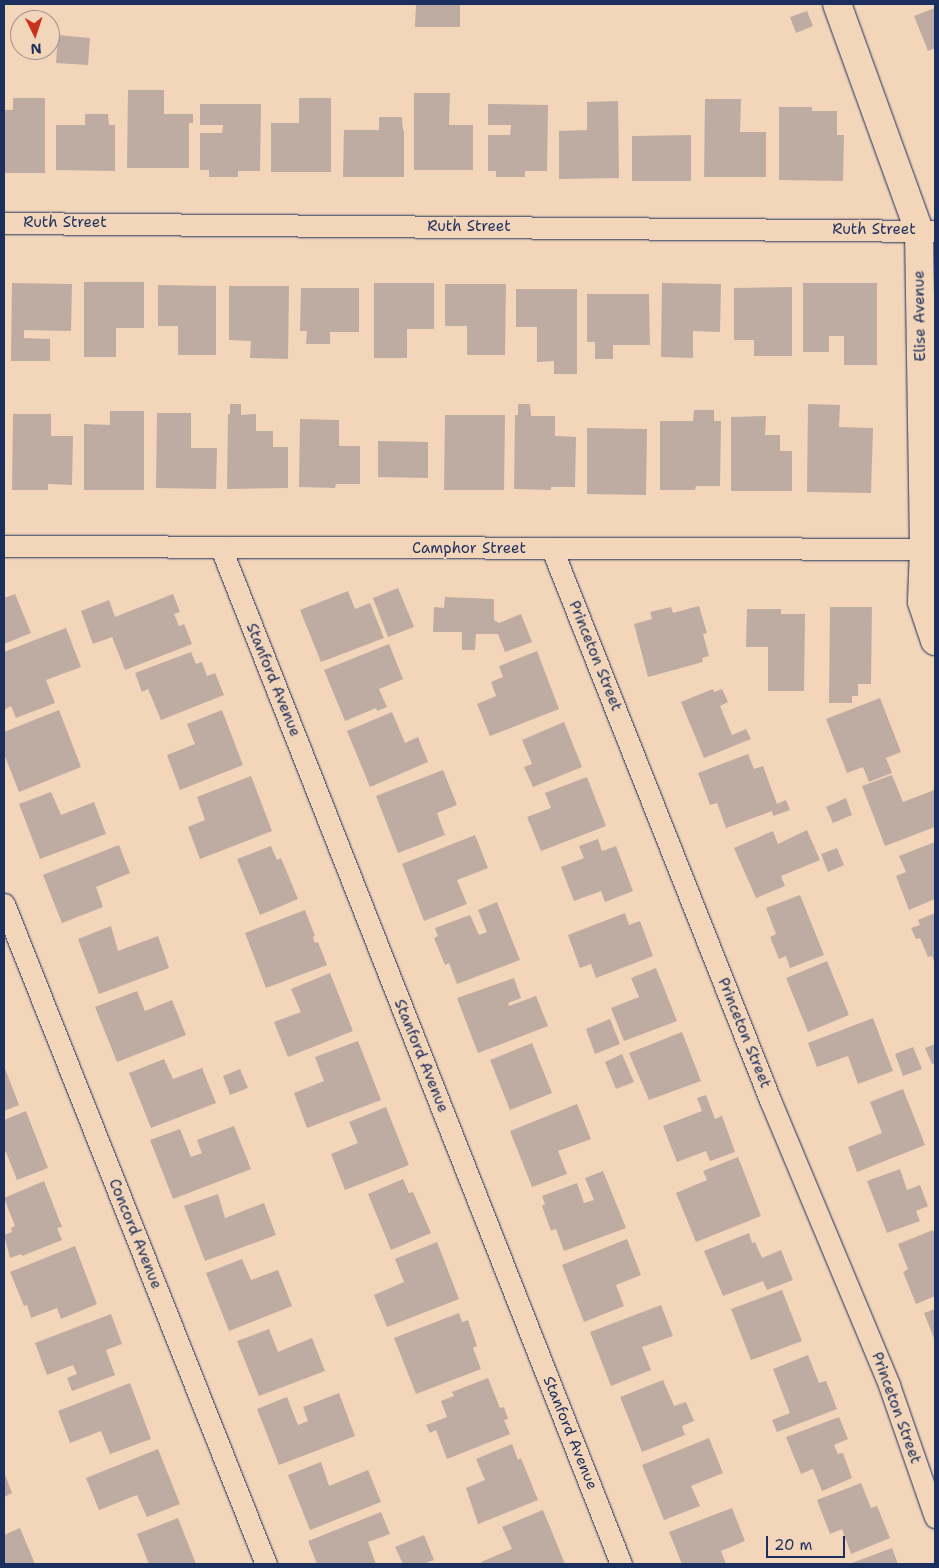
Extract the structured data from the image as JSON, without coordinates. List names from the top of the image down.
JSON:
{
  "streets": {
    "street": [
      "Ruth Street",
      "Elise Avenue",
      "Camphor Street",
      "Princeton Street",
      "Stanford Avenue",
      "Concord Avenue"
    ]
  },
  "crossings": [
    ["Ruth Street", "Elise Avenue"],
    ["Elise Avenue", "Camphor Street"],
    ["Camphor Street", "Princeton Street"],
    ["Camphor Street", "Stanford Avenue"]
  ],
  "scale_bar": "20 m",
  "north": "bottom"
}
